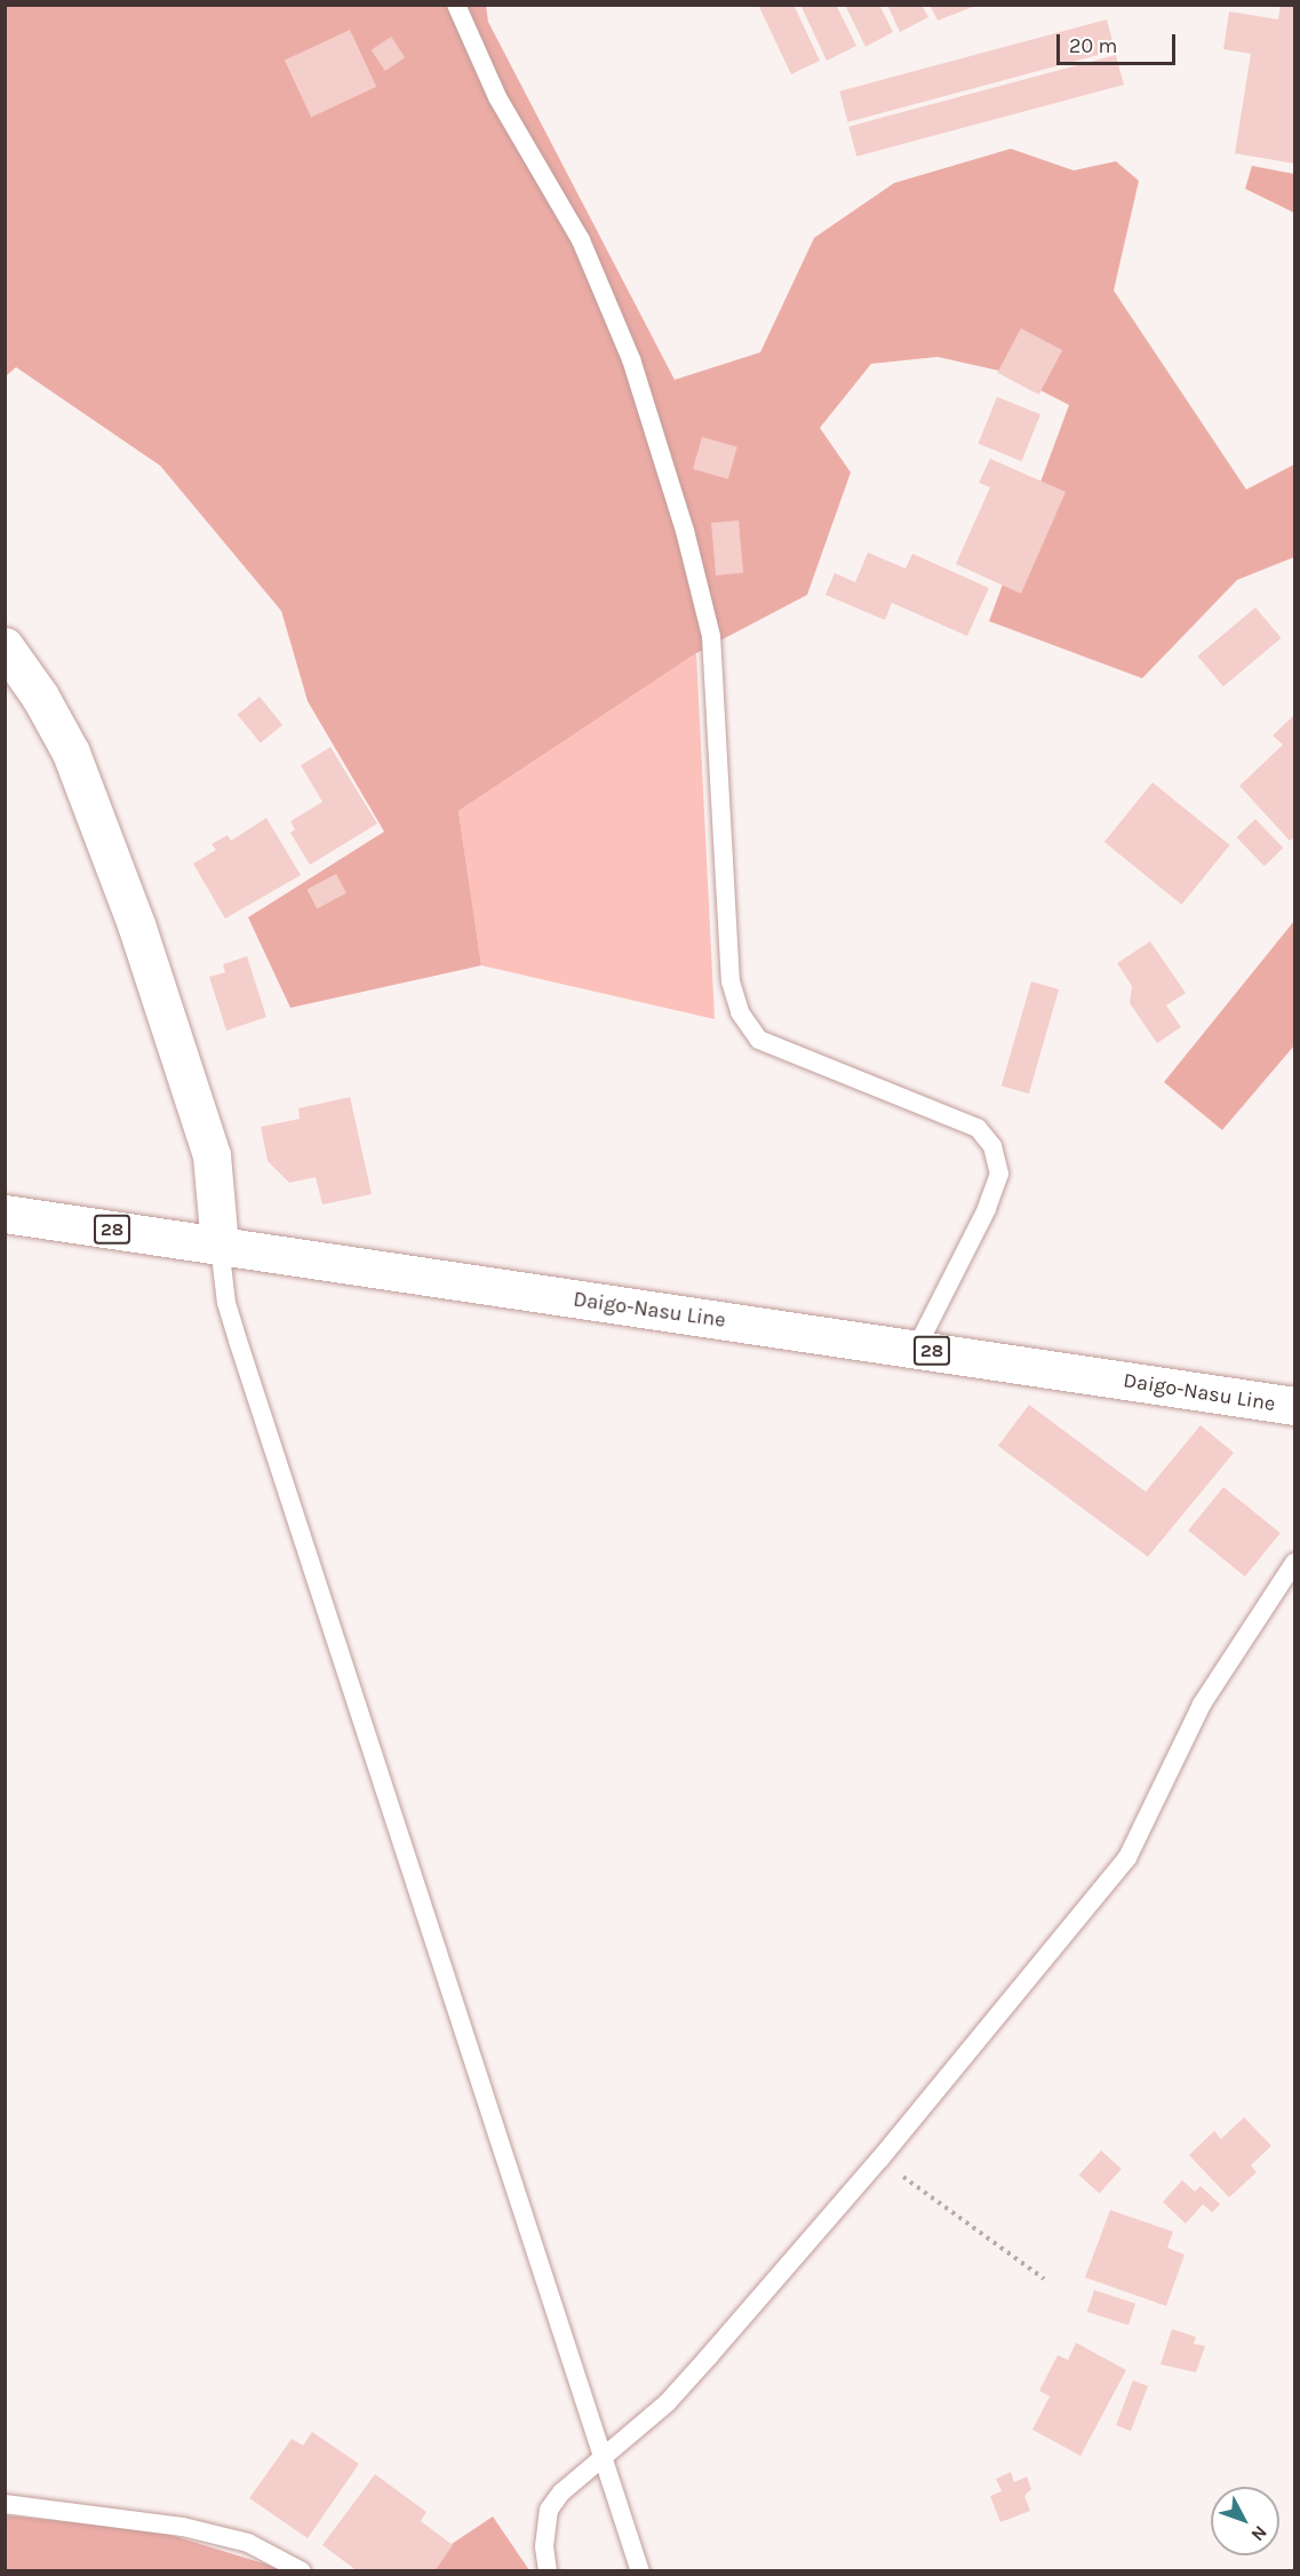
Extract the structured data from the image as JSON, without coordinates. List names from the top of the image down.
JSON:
{
  "streets": {
    "main road": ["28", "Daigo-Nasu Line"]
  },
  "scale_bar": "20 m",
  "north": "bottom right"
}
